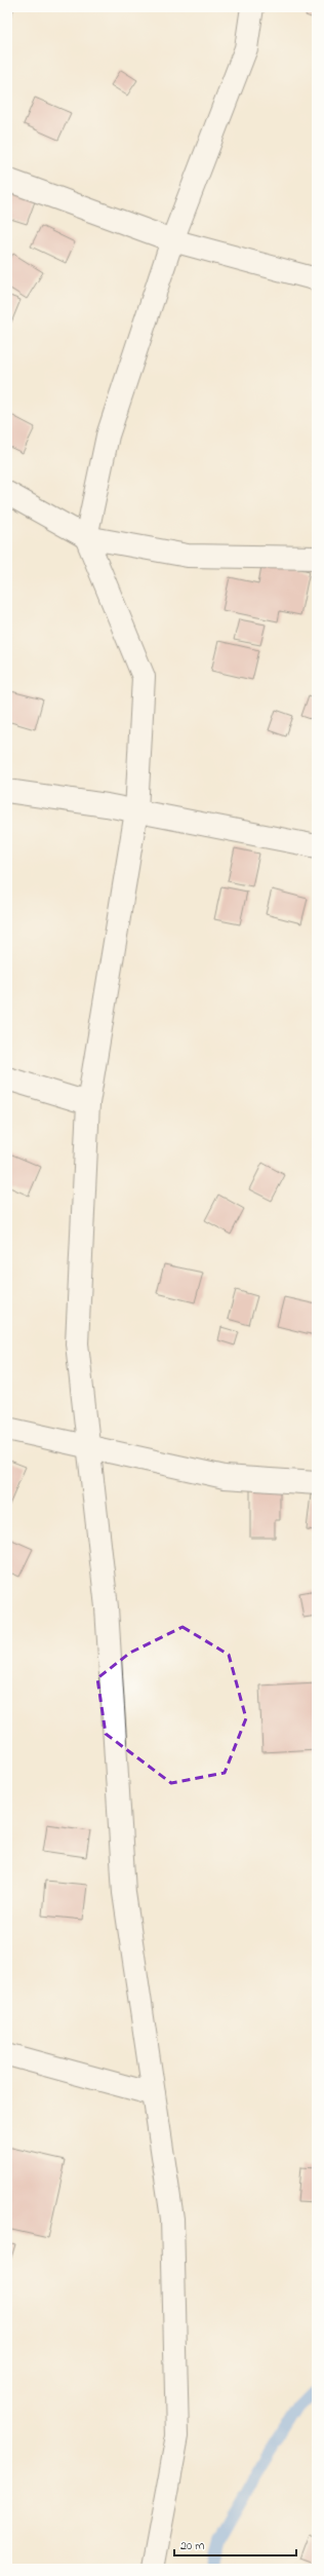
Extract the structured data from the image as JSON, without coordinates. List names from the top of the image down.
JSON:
{
  "scale_bar": "20 m"
}
